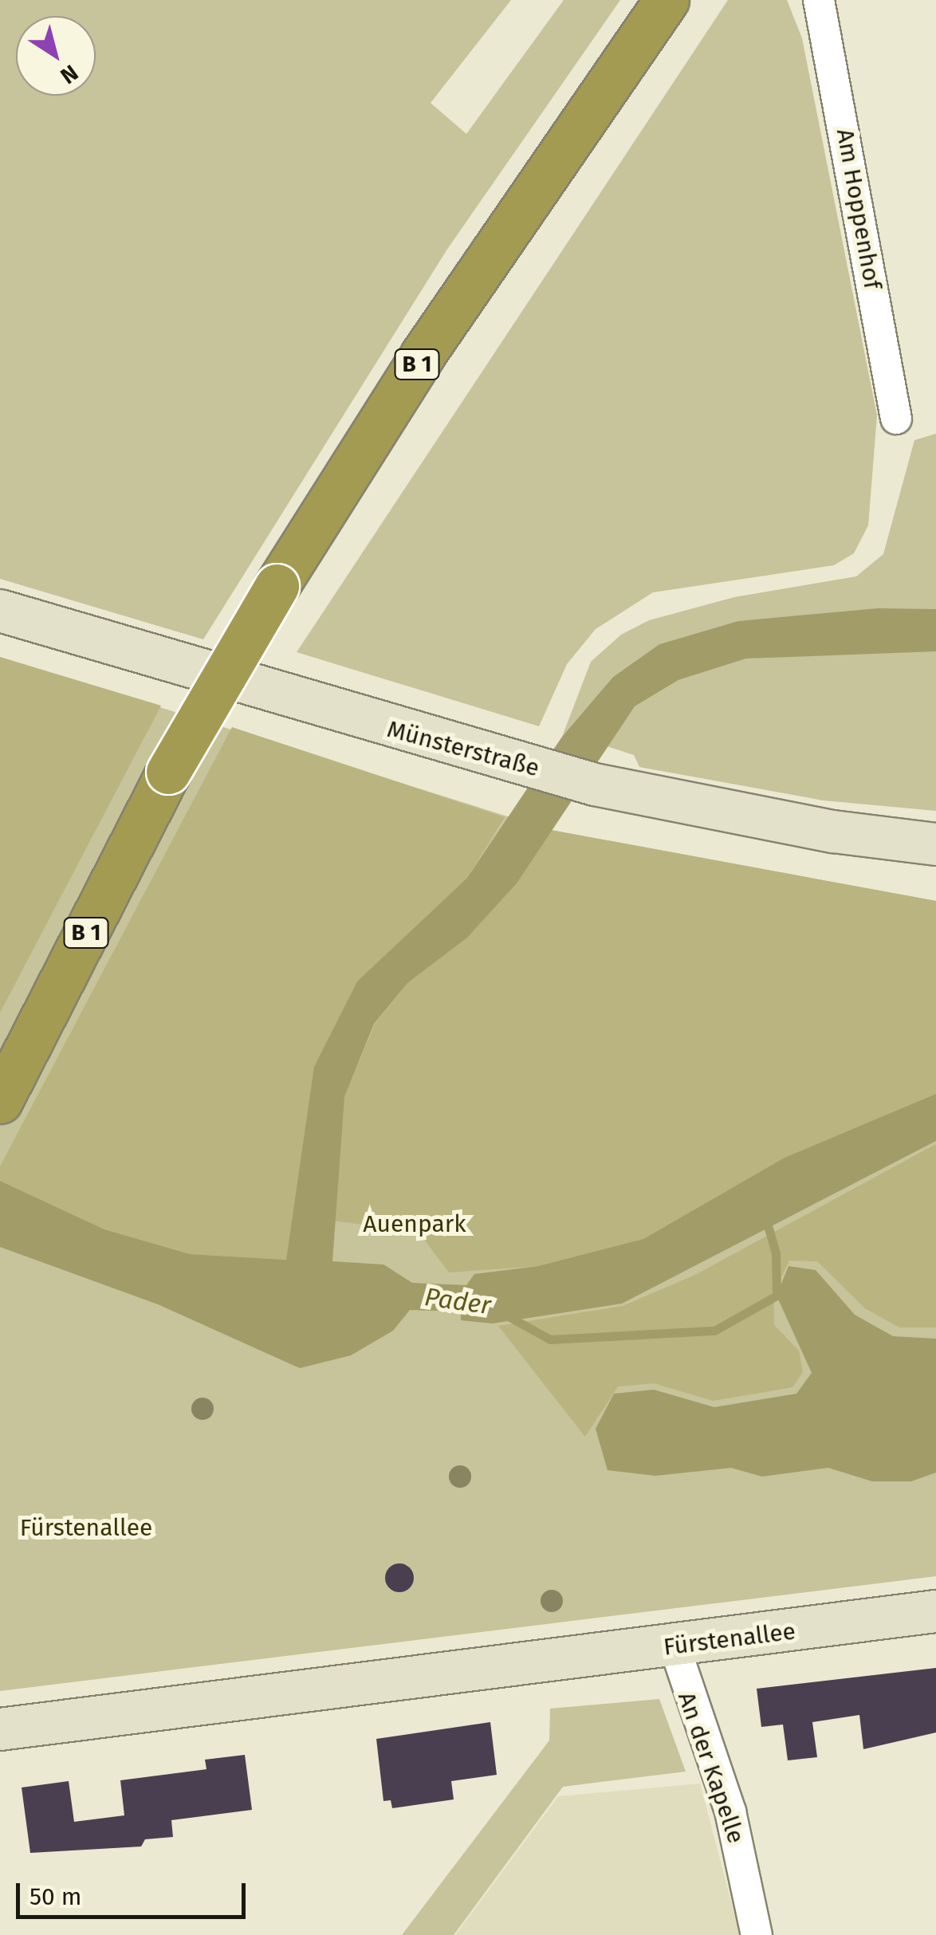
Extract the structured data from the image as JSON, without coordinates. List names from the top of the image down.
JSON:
{
  "streets": {
    "highway": ["B 1"],
    "main road": ["Münsterstraße", "Fürstenallee"],
    "street": ["Am Hoppenhof", "An der Kapelle"]
  },
  "crossings": [
    ["Fürstenallee", "An der Kapelle"]
  ],
  "water": ["Pader"],
  "parks": ["Auenpark", "Fürstenallee"],
  "scale_bar": "50 m",
  "north": "bottom right"
}
